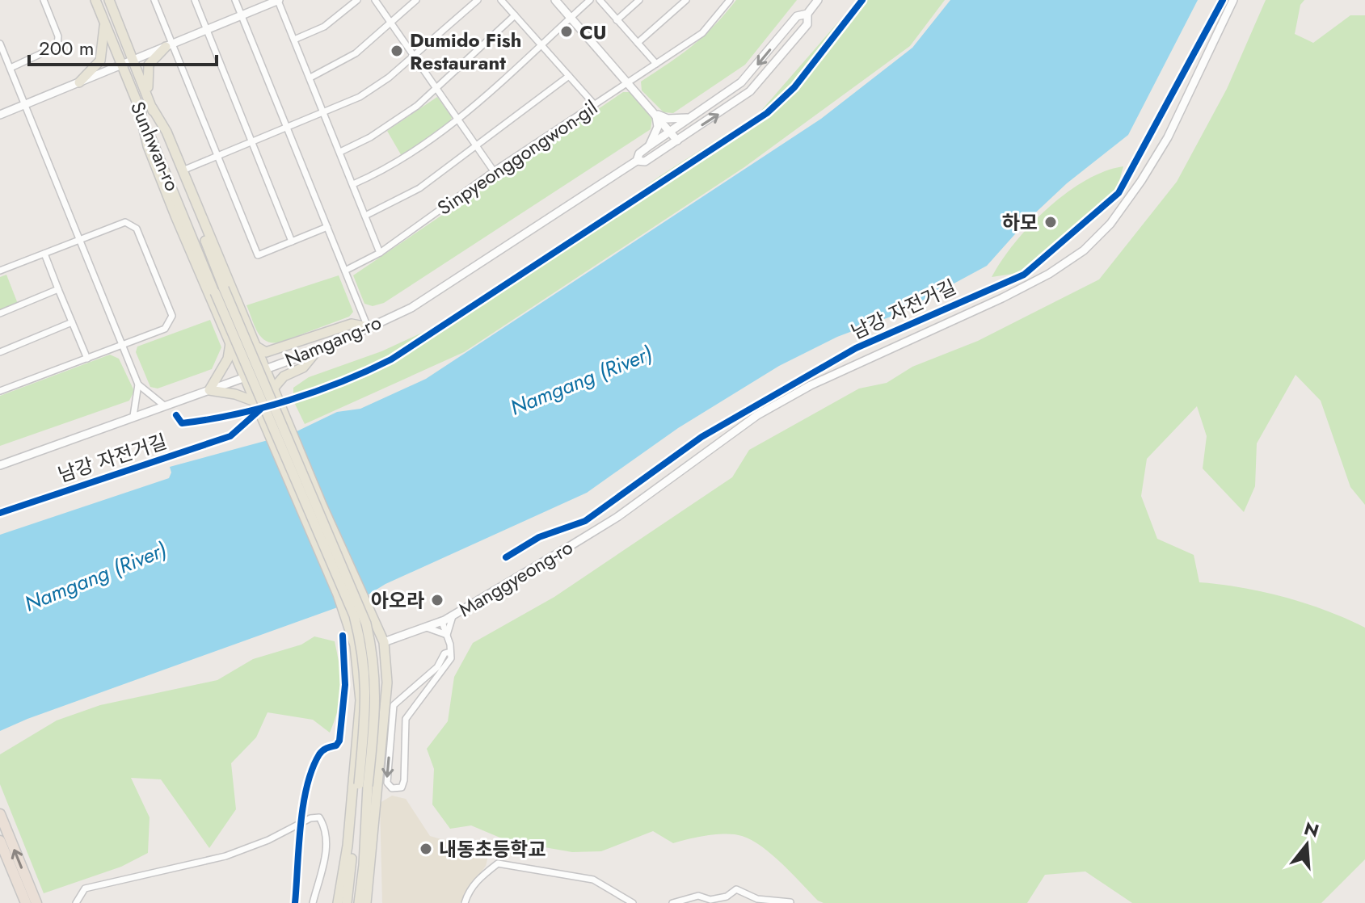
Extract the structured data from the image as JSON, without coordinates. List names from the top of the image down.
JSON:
{
  "streets": {
    "main road": ["Sunhwan-ro"],
    "street": ["Sinpyeonggongwon-gil", "Namgang-ro", "Manggyeong-ro"],
    "cycle path": ["남강 자전거길"]
  },
  "water": ["Namgang (River)"],
  "places": [
    "CU",
    "Dumido Fish Restaurant",
    "하모",
    "아오라",
    "내동초등학교"
  ],
  "scale_bar": "200 m",
  "north": "top"
}
